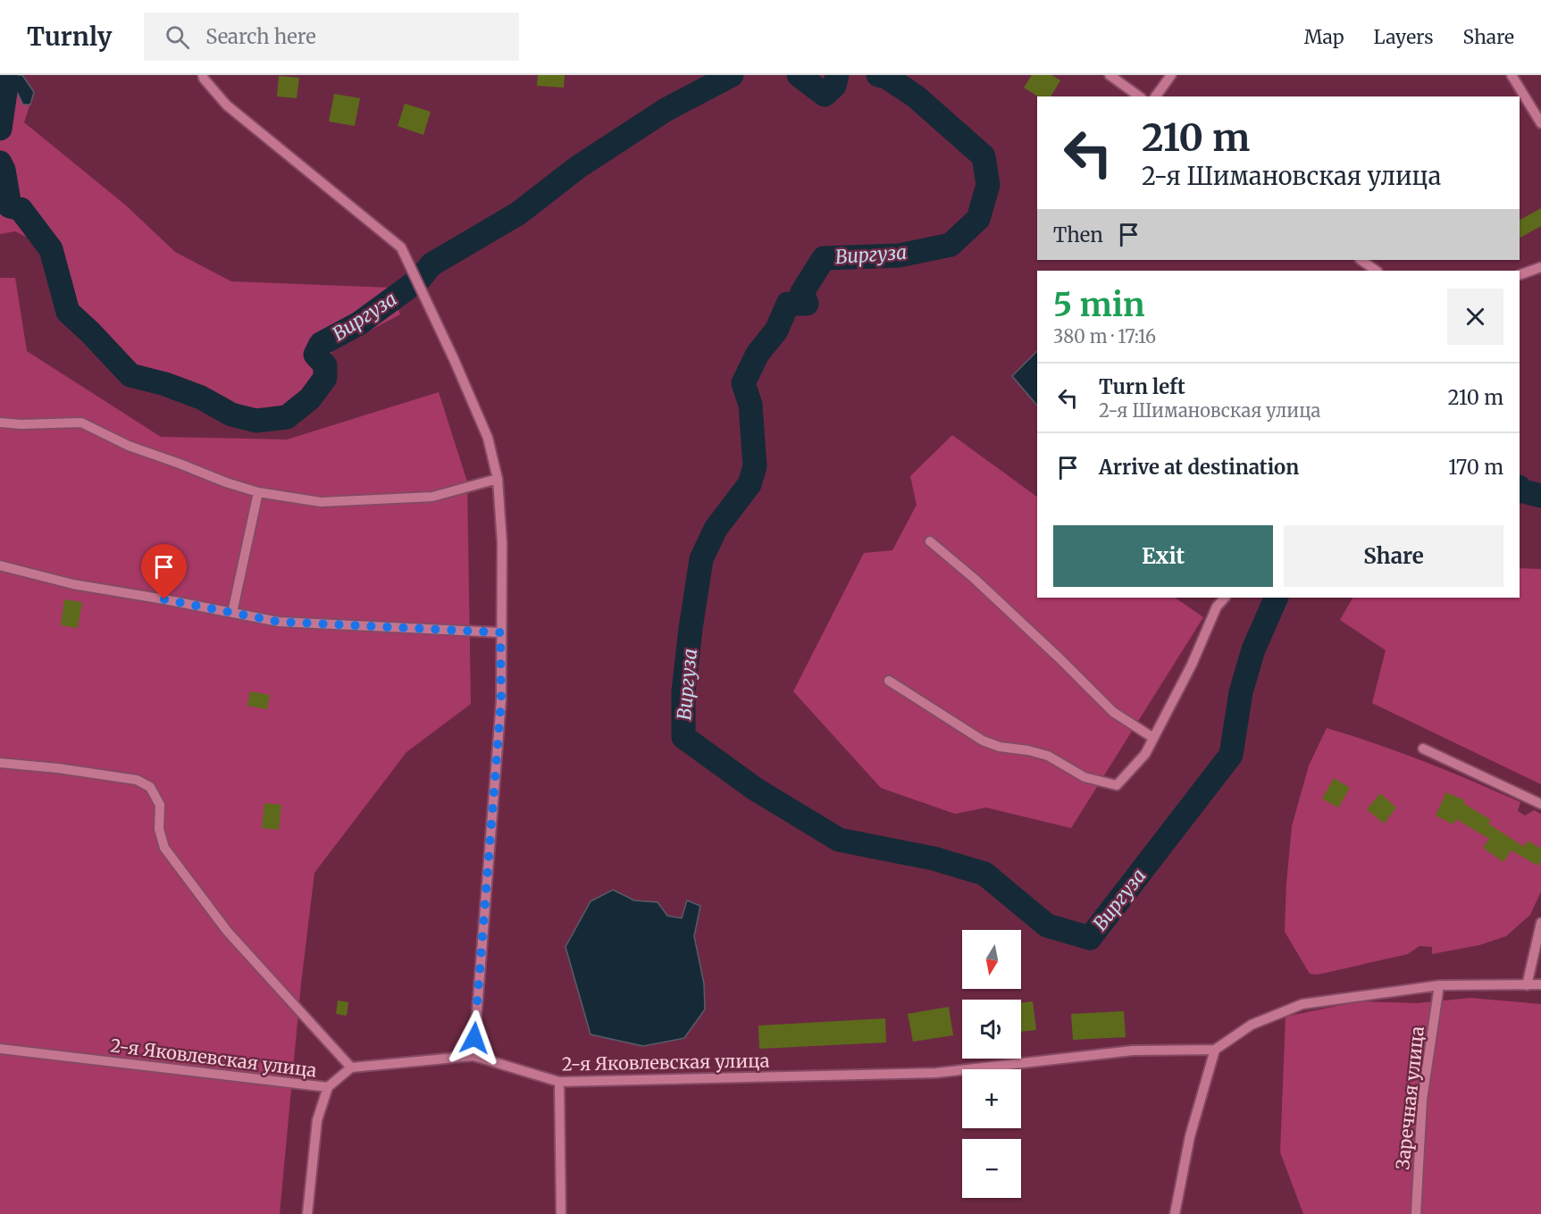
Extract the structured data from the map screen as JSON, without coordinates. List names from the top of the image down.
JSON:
{
  "streets": {
    "street": ["2-я Яковлевская улица", "Заречная улица"]
  },
  "water": ["Виргуза"],
  "north": "bottom",
  "page": {
    "header": "Turnly",
    "search": "Search here",
    "nav": ["Map", "Layers", "Share"],
    "turn": ["210 m", "2-я Шимановская улица"],
    "then": "Then",
    "heading": ["5 min", "380 m · 17:16"],
    "list": [
      {
        "name": "Turn left",
        "note": "2-я Шимановская улица",
        "value": "210 m"
      },
      {
        "name": "Arrive at destination",
        "value": "170 m"
      }
    ],
    "buttons": ["Exit", "Share"],
    "map_buttons": ["+", "−"]
  }
}
